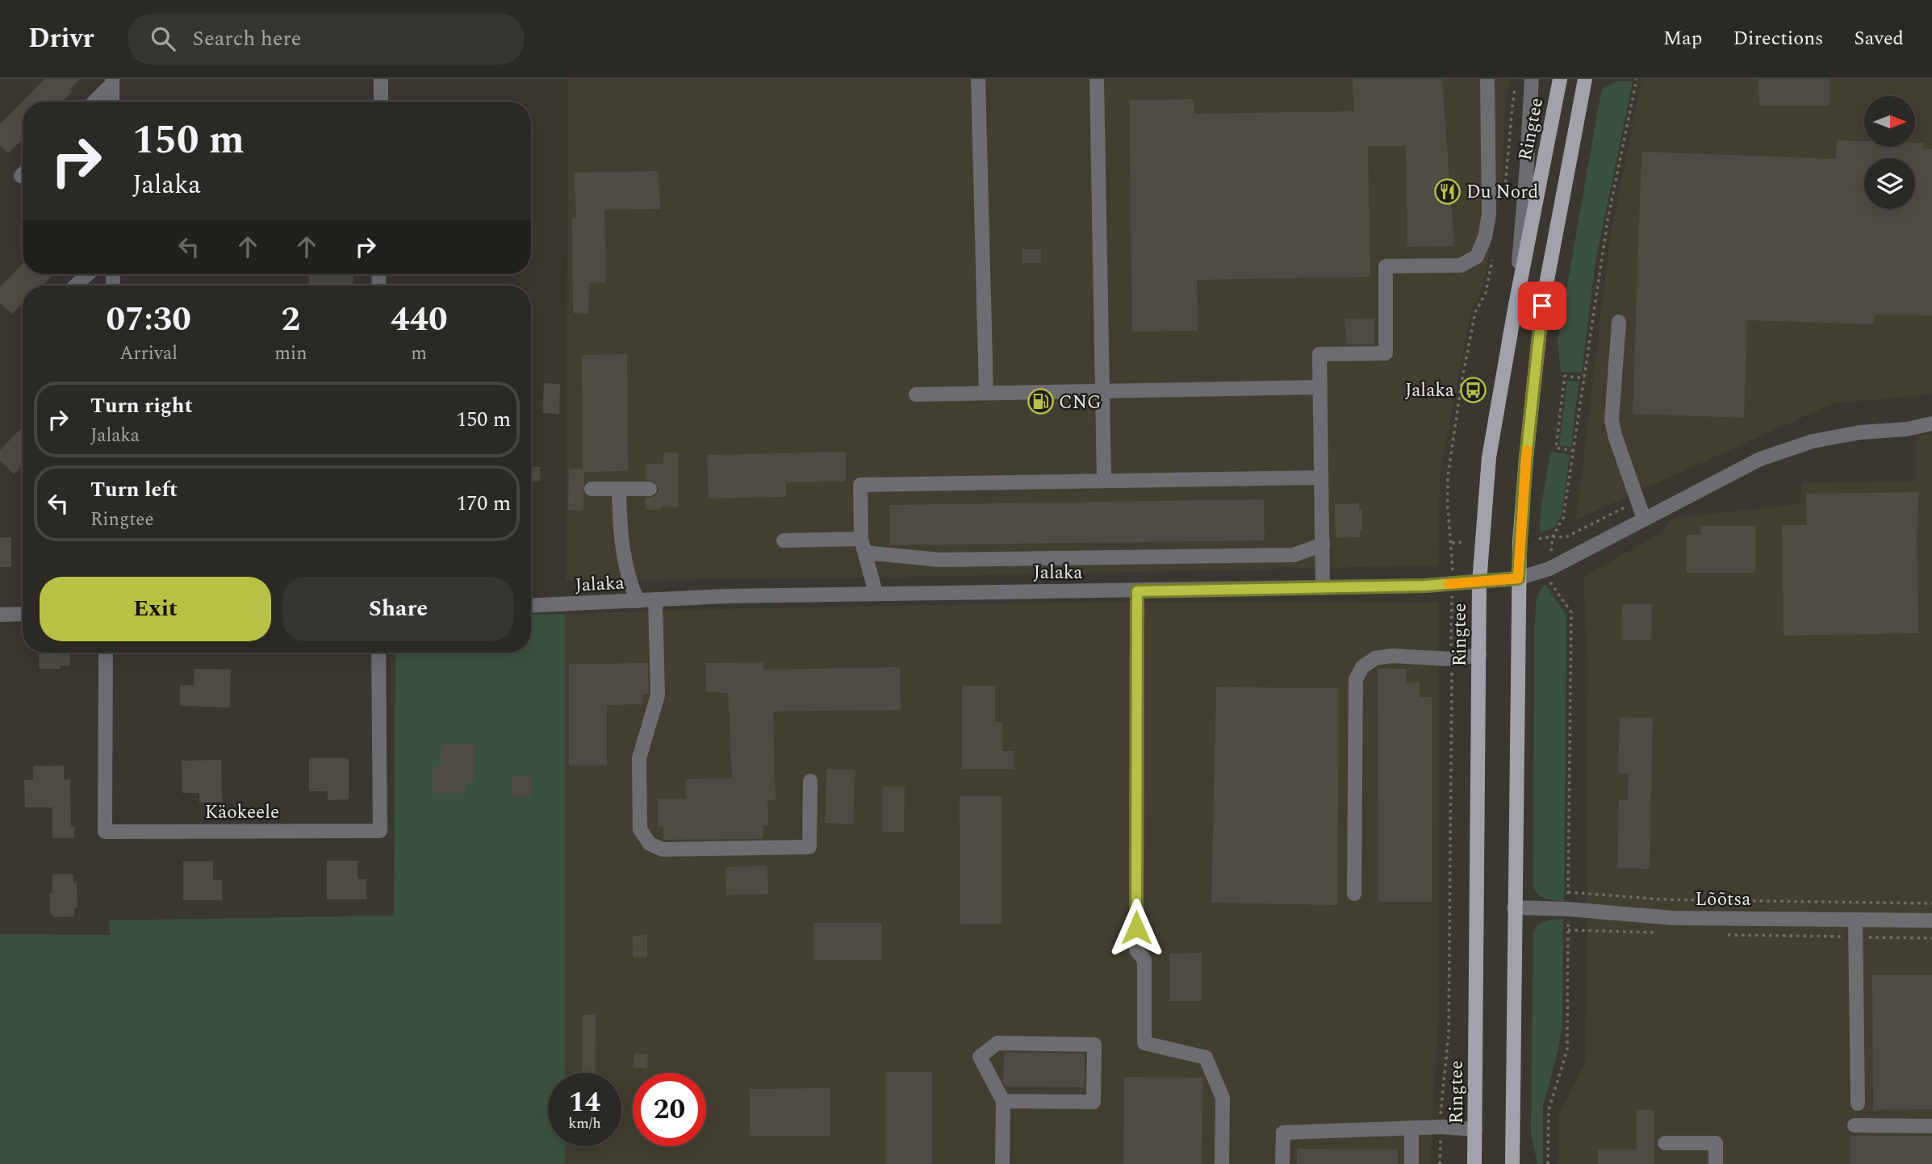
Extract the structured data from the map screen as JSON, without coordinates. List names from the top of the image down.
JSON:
{
  "streets": {
    "main road": ["Ringtee"],
    "street": ["Jalaka", "Käokeele", "Lõõtsa"]
  },
  "crossings": [
    ["Ringtee", "Jalaka"]
  ],
  "places": {
    "restaurant": ["Du Nord"],
    "bus stop": ["Jalaka"],
    "fuel station": ["CNG"]
  },
  "north": "right",
  "page": {
    "header": "Drivr",
    "search": "Search here",
    "nav": ["Map", "Directions", "Saved"],
    "turn": ["150 m", "Jalaka"],
    "eta": [
      "07:30",
      "Arrival",
      "2",
      "min",
      "440",
      "m"
    ],
    "list": [
      {
        "name": "Turn right",
        "note": "Jalaka",
        "value": "150 m"
      },
      {
        "name": "Turn left",
        "note": "Ringtee",
        "value": "170 m"
      }
    ],
    "buttons": ["Exit", "Share"],
    "speed": "14 km/h",
    "limit": "20"
  }
}
